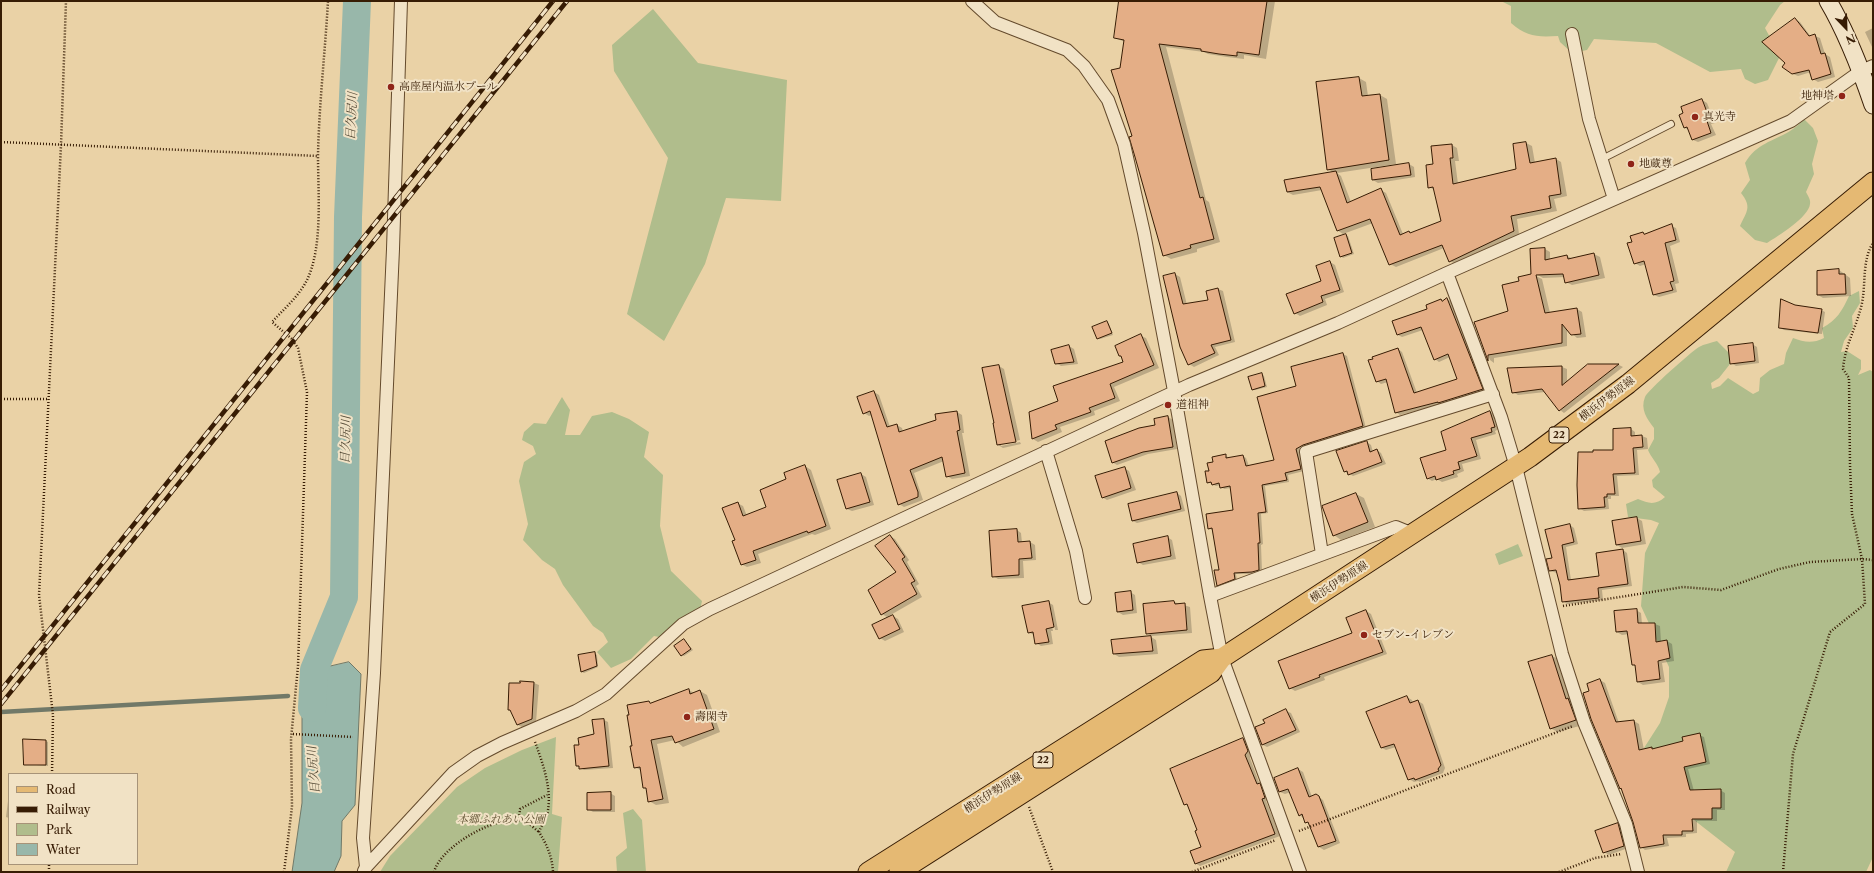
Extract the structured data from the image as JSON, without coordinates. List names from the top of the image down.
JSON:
{
  "streets": {
    "main road": ["横浜伊勢原線", "22"]
  },
  "water": ["目久尻川"],
  "parks": ["本郷ふれあい公園"],
  "places": [
    "高座屋内温水プール",
    "地神塔",
    "真光寺",
    "地蔵尊",
    "道祖神",
    "セブン-イレブン",
    "壽閑寺"
  ],
  "legend": [
    "Road",
    "Railway",
    "Park",
    "Water"
  ],
  "north": "bottom right"
}
